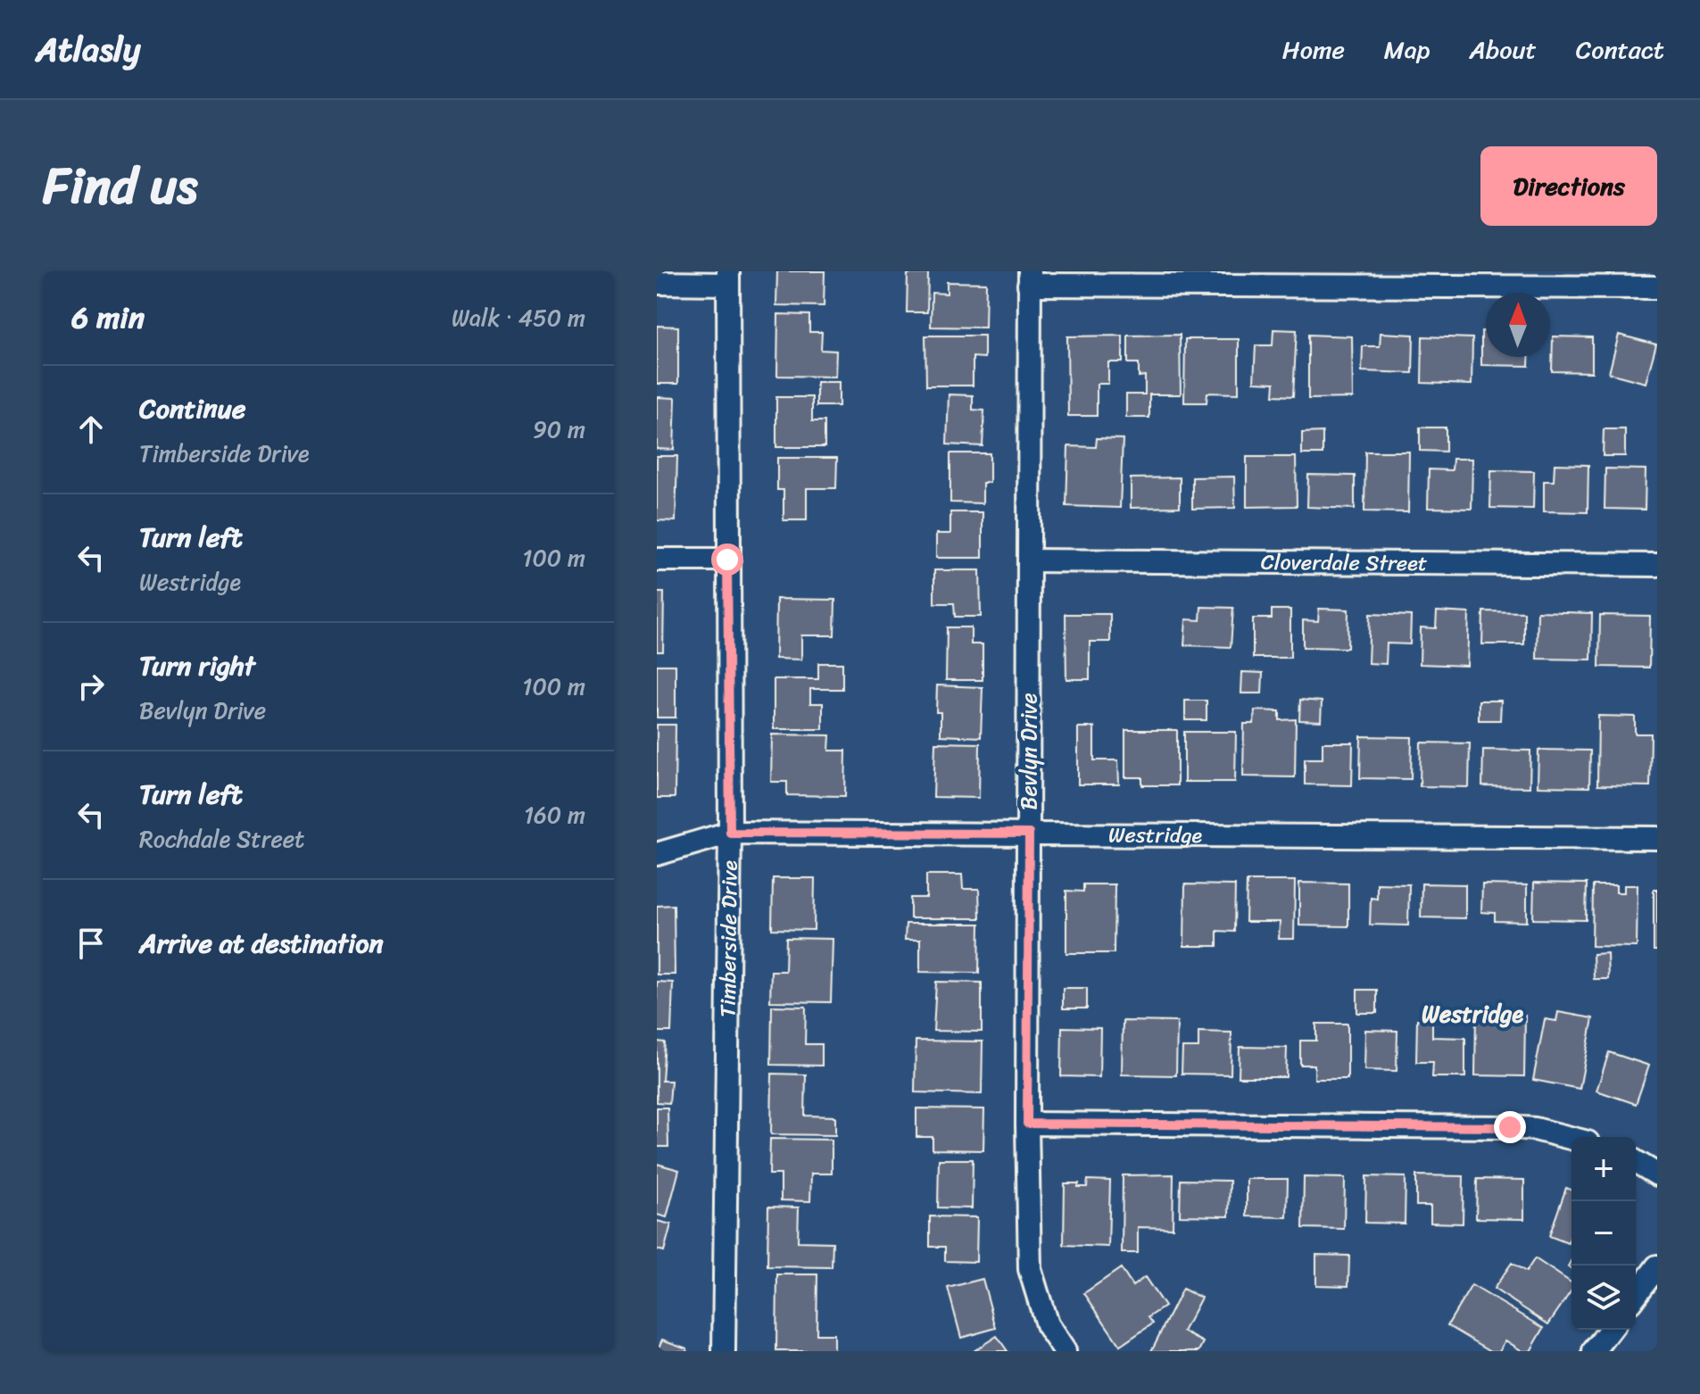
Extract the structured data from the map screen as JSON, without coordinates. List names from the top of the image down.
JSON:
{
  "streets": {
    "street": [
      "Cloverdale Street",
      "Bevlyn Drive",
      "Westridge",
      "Timberside Drive"
    ]
  },
  "crossings": [
    ["Cloverdale Street", "Bevlyn Drive"],
    ["Bevlyn Drive", "Westridge"],
    ["Westridge", "Timberside Drive"]
  ],
  "districts": ["Westridge"],
  "north": "top",
  "page": {
    "header": "Atlasly",
    "nav": [
      "Home",
      "Map",
      "About",
      "Contact"
    ],
    "title": "Find us",
    "buttons": "Directions",
    "heading": ["6 min", "Walk · 450 m"],
    "list": [
      ["Continue", "Timberside Drive", "90 m"],
      ["Turn left", "Westridge", "100 m"],
      ["Turn right", "Bevlyn Drive", "100 m"],
      ["Turn left", "Rochdale Street", "160 m"],
      "Arrive at destination"
    ],
    "map_buttons": ["+", "−"]
  }
}
